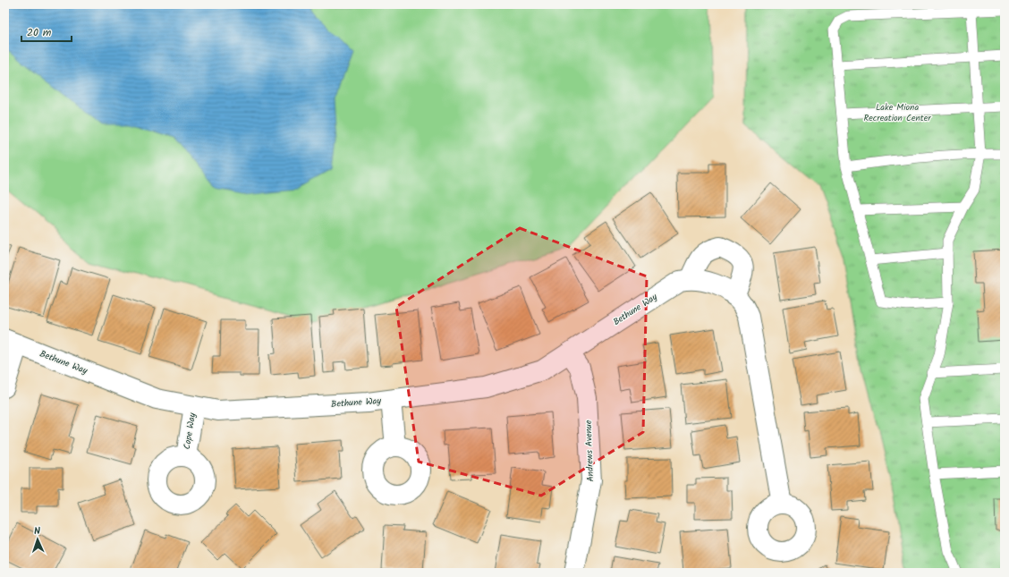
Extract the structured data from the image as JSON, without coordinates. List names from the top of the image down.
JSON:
{
  "streets": {
    "street": ["Bethune Way", "Cope Way", "Andrews Avenue"]
  },
  "crossings": [
    ["Bethune Way", "Cope Way"],
    ["Bethune Way", "Andrews Avenue"]
  ],
  "parks": ["Lake Miona Recreation Center"],
  "scale_bar": "20 m",
  "north": "top"
}
